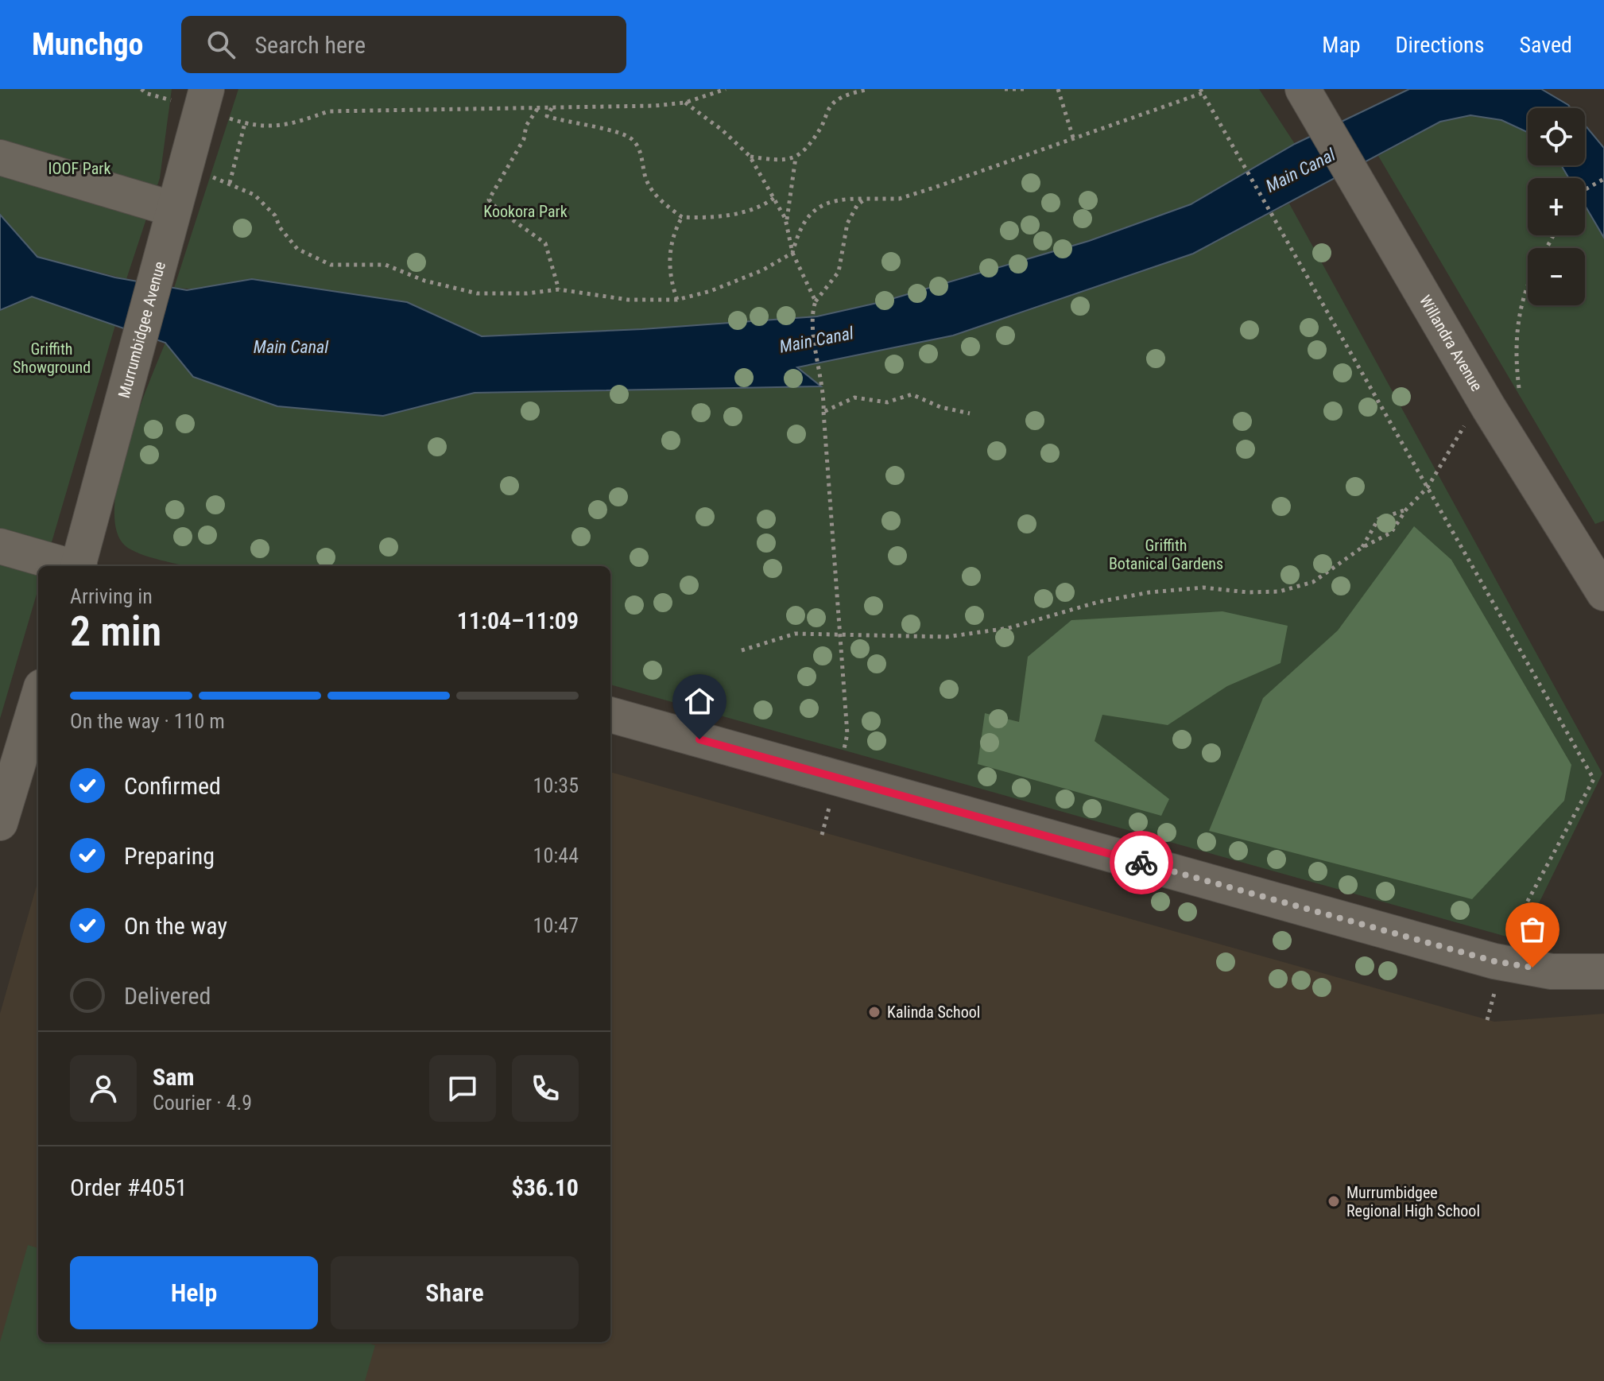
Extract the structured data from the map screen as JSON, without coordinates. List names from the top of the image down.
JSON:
{
  "streets": {
    "street": ["Murrumbidgee Avenue", "Willandra Avenue"]
  },
  "water": ["Main Canal"],
  "parks": [
    "IOOF Park",
    "Kookora Park",
    "Griffith Showground",
    "Griffith Botanical Gardens"
  ],
  "places": ["Kalinda School", "Murrumbidgee Regional High School"],
  "page": {
    "header": "Munchgo",
    "search": "Search here",
    "nav": ["Map", "Directions", "Saved"],
    "map_buttons": ["+", "−"],
    "heading": ["2 min", "Arriving in", "11:04–11:09"],
    "panel": [
      "Sam",
      "Courier · 4.9",
      "Order #4051",
      "$36.10"
    ],
    "bar": "On the way · 110 m",
    "list": [
      ["Confirmed", "10:35"],
      ["Preparing", "10:44"],
      ["On the way", "10:47"],
      "Delivered"
    ],
    "buttons": ["Help", "Share"]
  }
}
